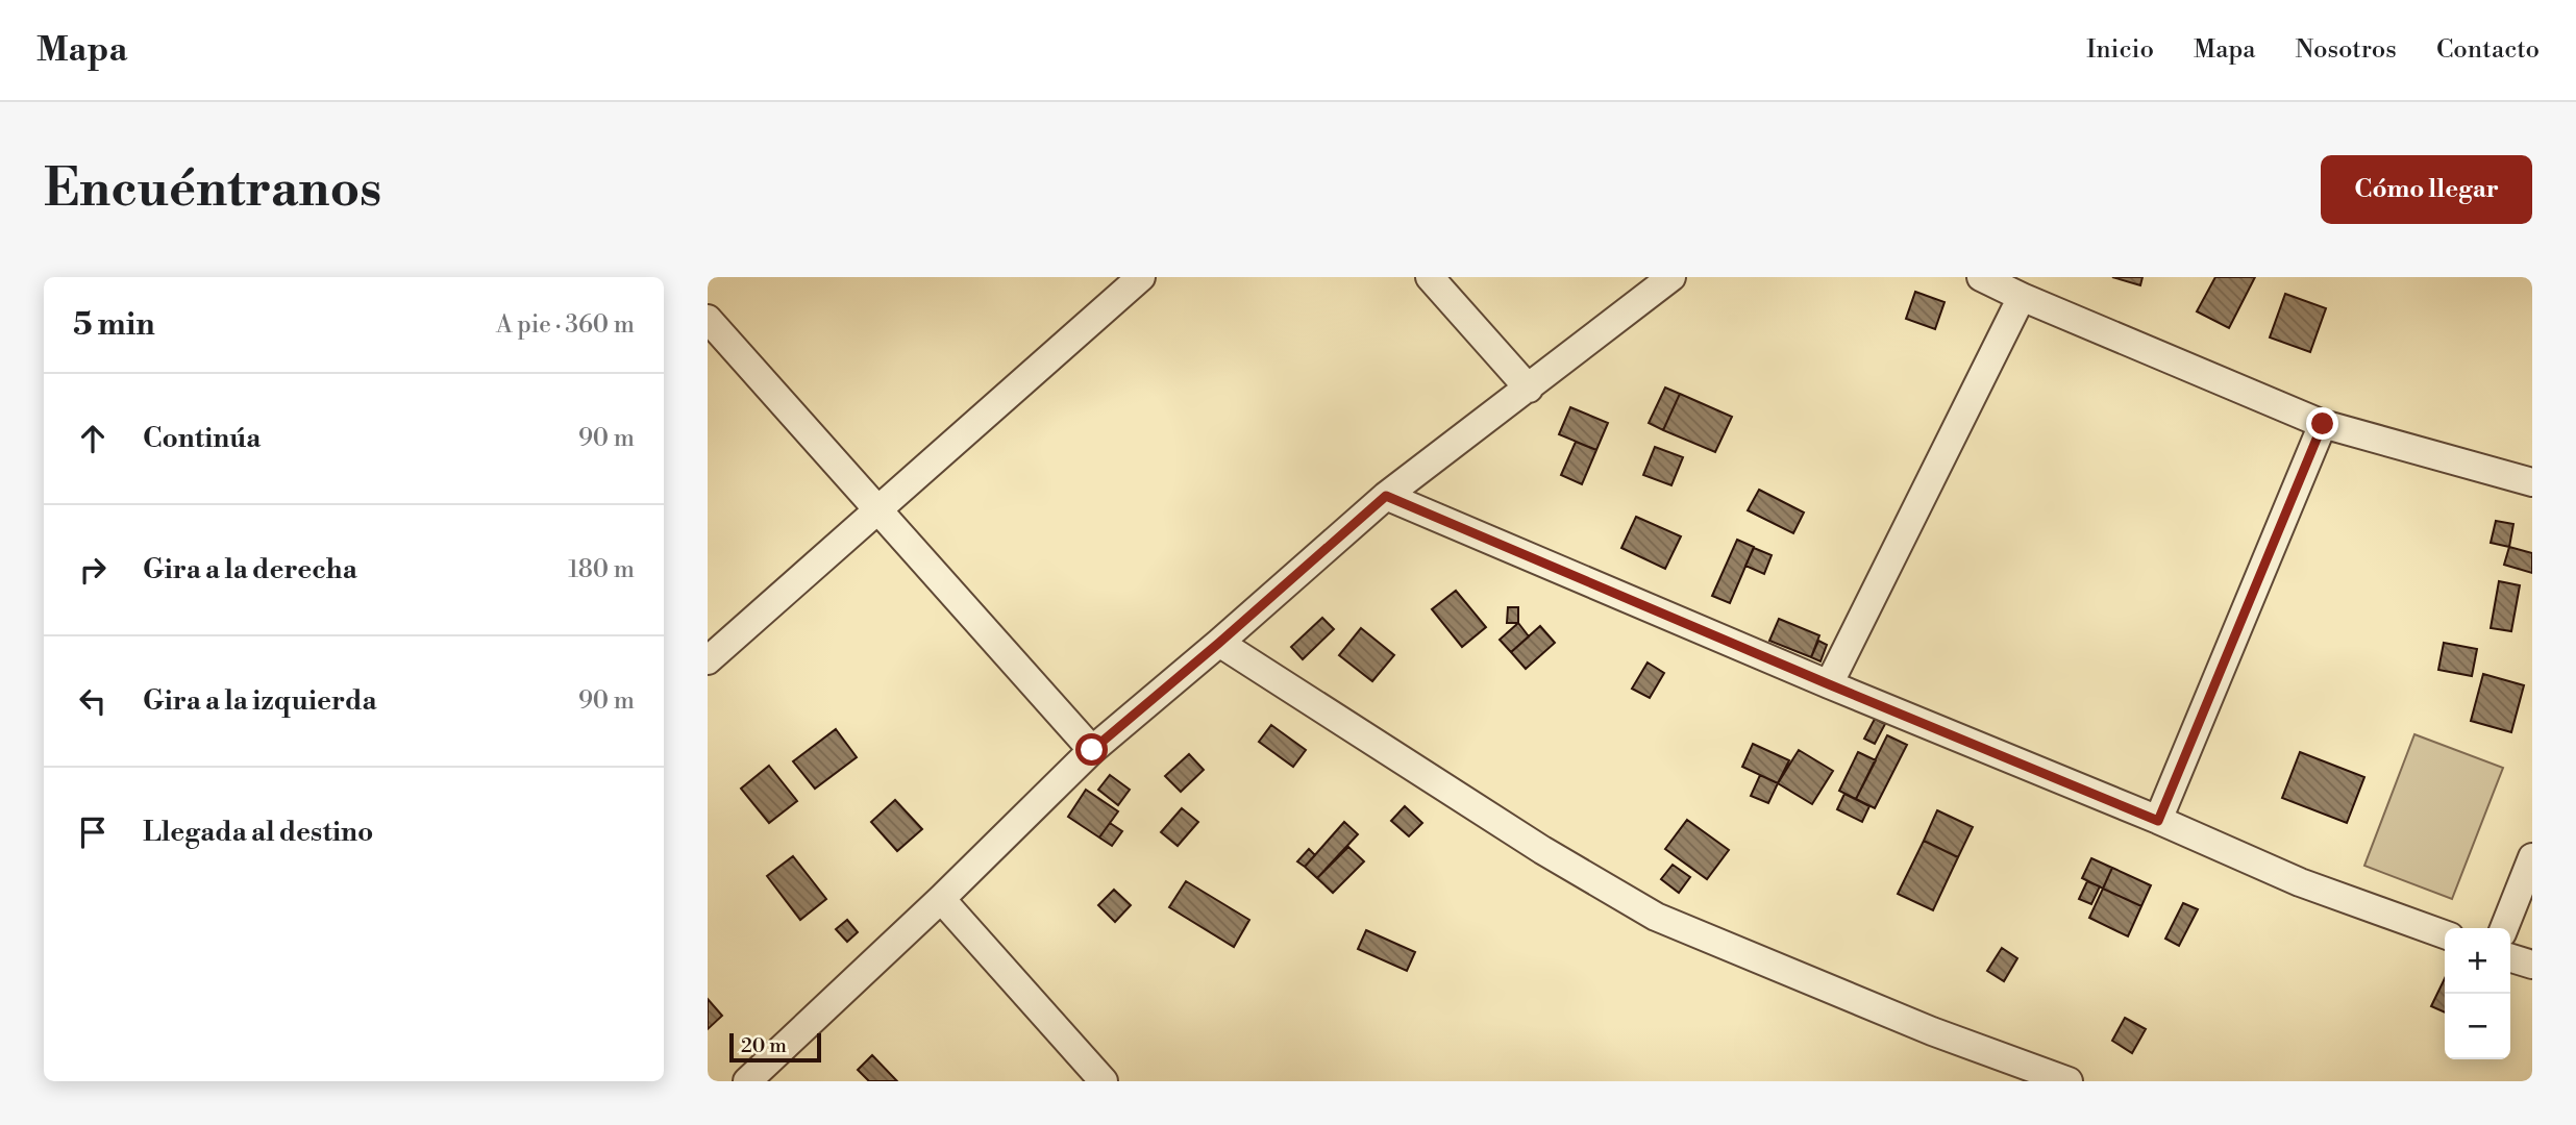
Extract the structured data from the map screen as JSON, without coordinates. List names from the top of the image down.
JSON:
{
  "scale_bar": "20 m",
  "page": {
    "header": "Mapa",
    "nav": [
      "Inicio",
      "Mapa",
      "Nosotros",
      "Contacto"
    ],
    "buttons": "Cómo llegar",
    "title": "Encuéntranos",
    "heading": ["5 min", "A pie · 360 m"],
    "list": [
      ["Continúa", "90 m"],
      ["Gira a la derecha", "180 m"],
      ["Gira a la izquierda", "90 m"],
      "Llegada al destino"
    ],
    "map_buttons": ["+", "−"],
    "scale": "20 m"
  }
}
